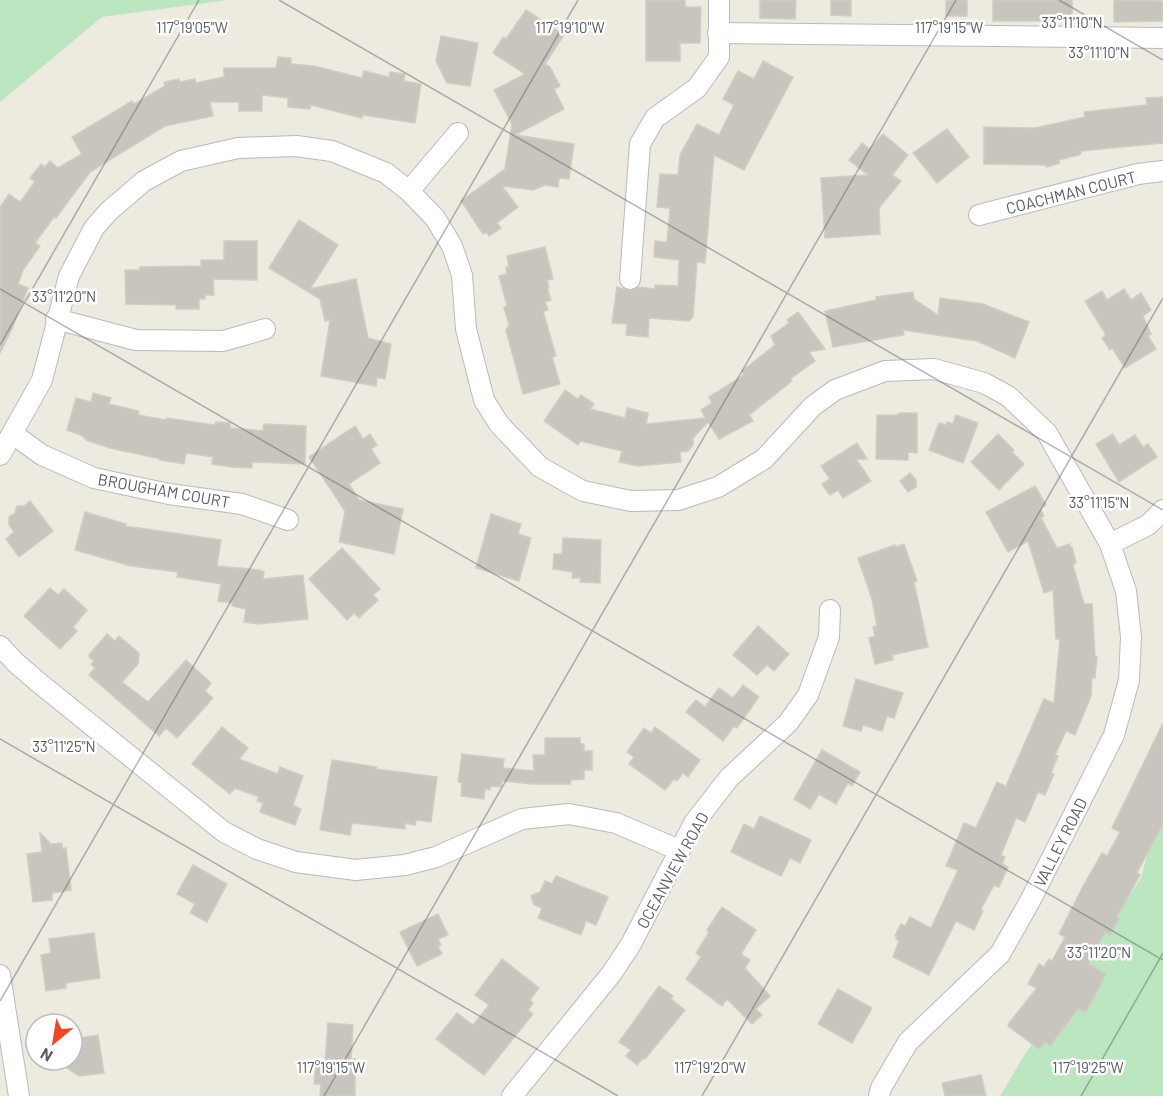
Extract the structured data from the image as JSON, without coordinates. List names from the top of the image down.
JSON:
{
  "streets": {
    "street": [
      "COACHMAN COURT",
      "BROUGHAM COURT",
      "VALLEY ROAD",
      "OCEANVIEW ROAD"
    ]
  },
  "crossings": [
    ["BROUGHAM COURT", "VALLEY ROAD"]
  ],
  "north": "bottom left",
  "coordinates": [
    "33°11'10\"N",
    "117°19'05\"W",
    "117°19'10\"W",
    "117°19'15\"W",
    "33°11'20\"N",
    "33°11'15\"N",
    "33°11'25\"N",
    "117°19'20\"W",
    "117°19'25\"W"
  ]
}
